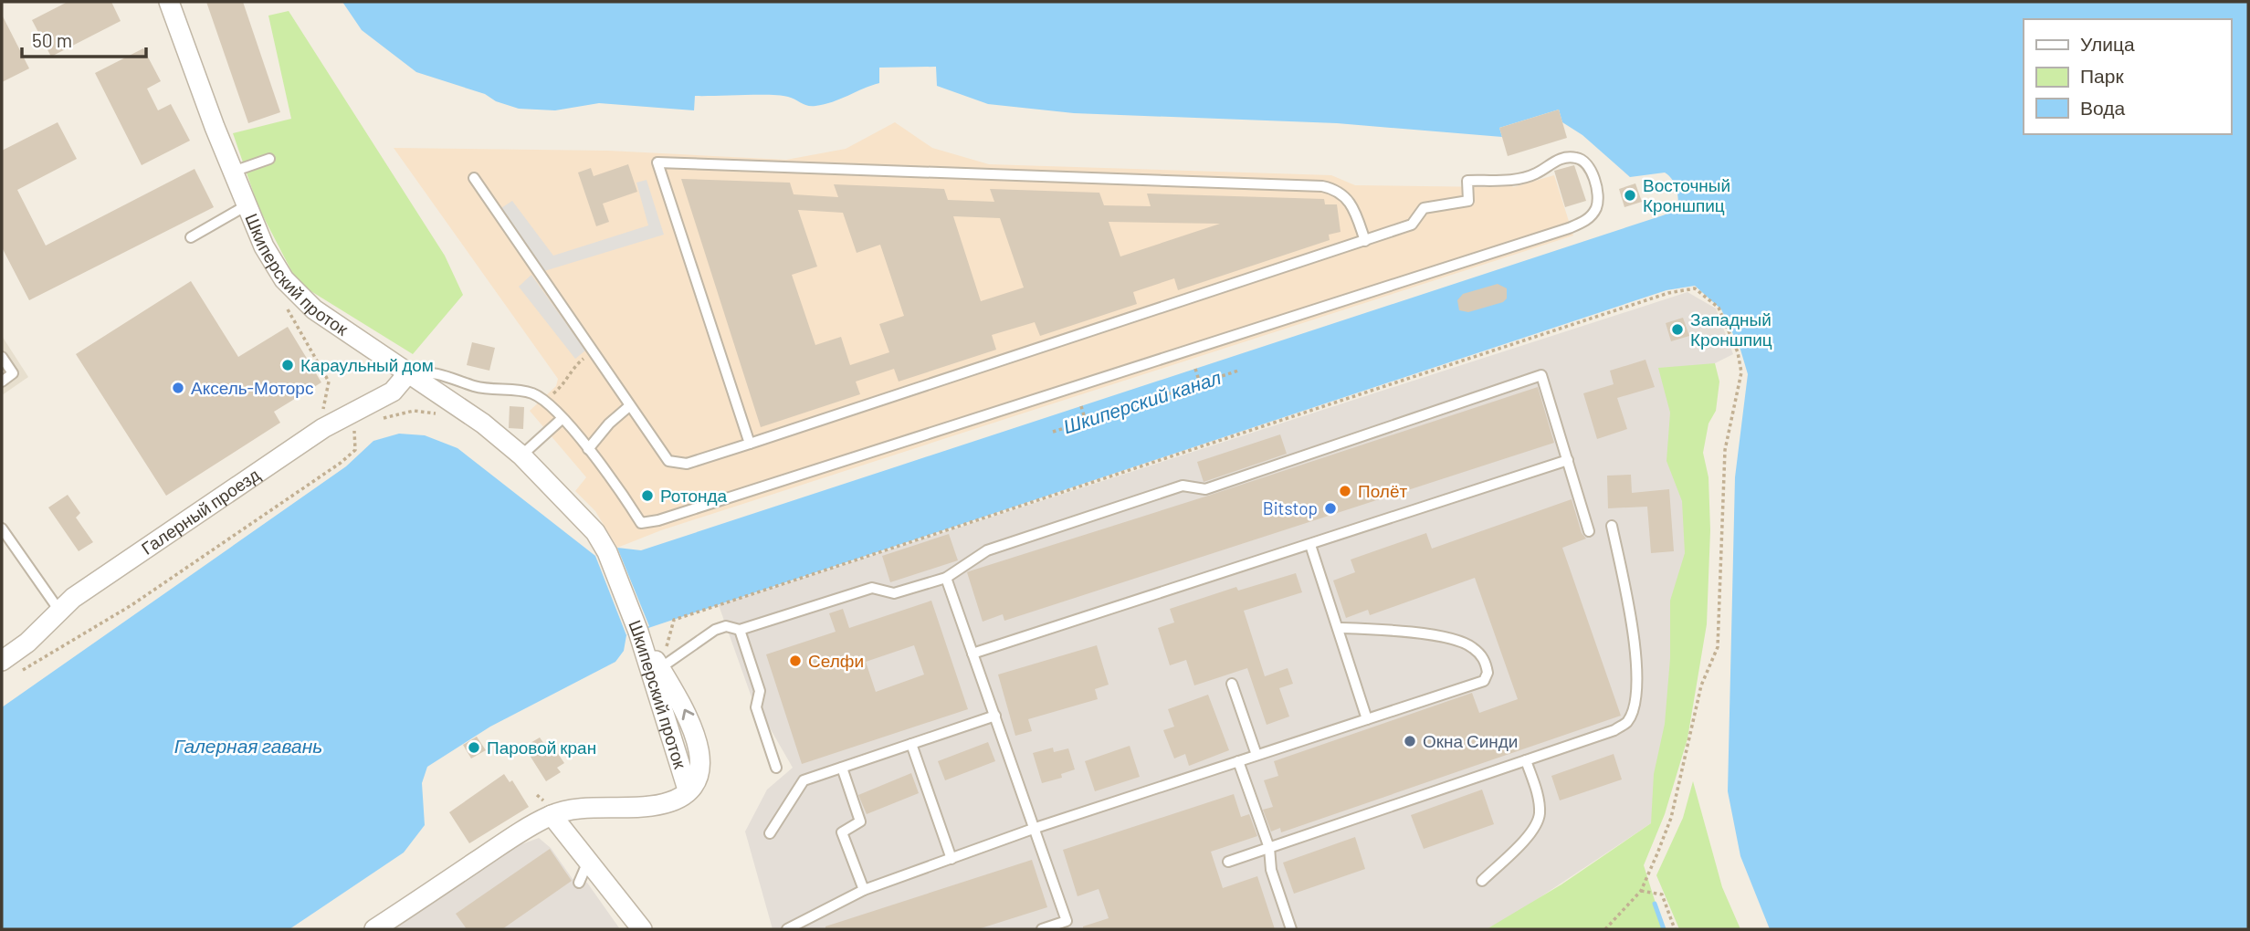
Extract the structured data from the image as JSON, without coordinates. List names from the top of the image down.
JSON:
{
  "streets": {
    "street": ["Шкиперский проток", "Галерный проезд"]
  },
  "crossings": [
    ["Шкиперский проток", "Галерный проезд"]
  ],
  "water": ["Шкиперский канал", "Галерная гавань"],
  "places": [
    "Восточный Кроншпиц",
    "Западный Кроншпиц",
    "Караульный дом",
    "Аксель-Моторс",
    "Полёт",
    "Ротонда",
    "Bitstop",
    "Селфи",
    "Окна Синди",
    "Паровой кран"
  ],
  "legend": ["Улица", "Парк", "Вода"],
  "scale_bar": "50 m"
}
